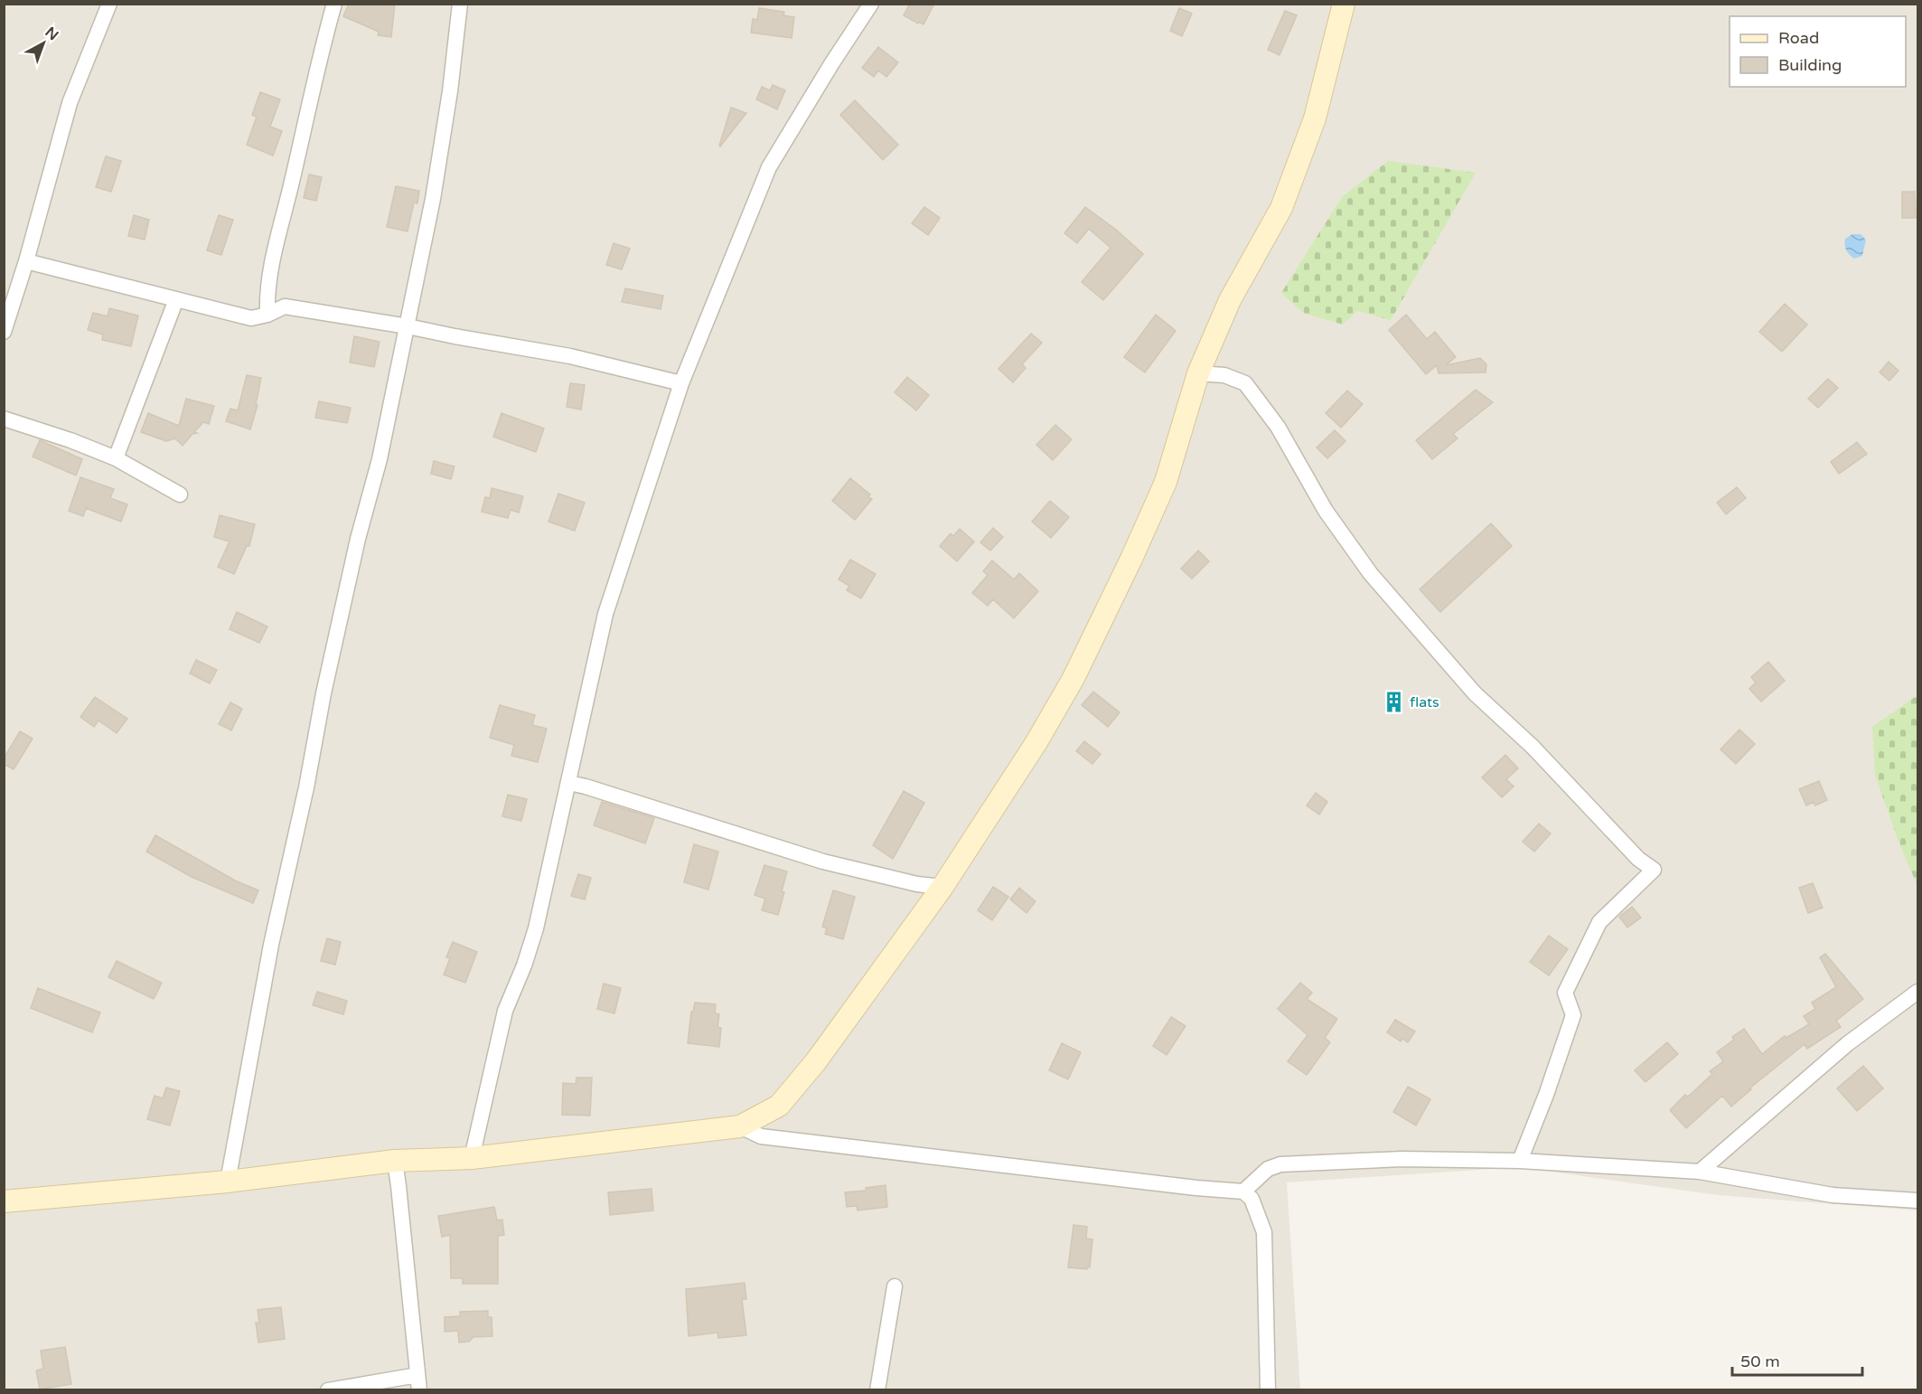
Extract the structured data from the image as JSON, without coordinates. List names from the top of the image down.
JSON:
{
  "places": {
    "building": ["flats"]
  },
  "legend": ["Road", "Building"],
  "scale_bar": "50 m",
  "north": "top right"
}
